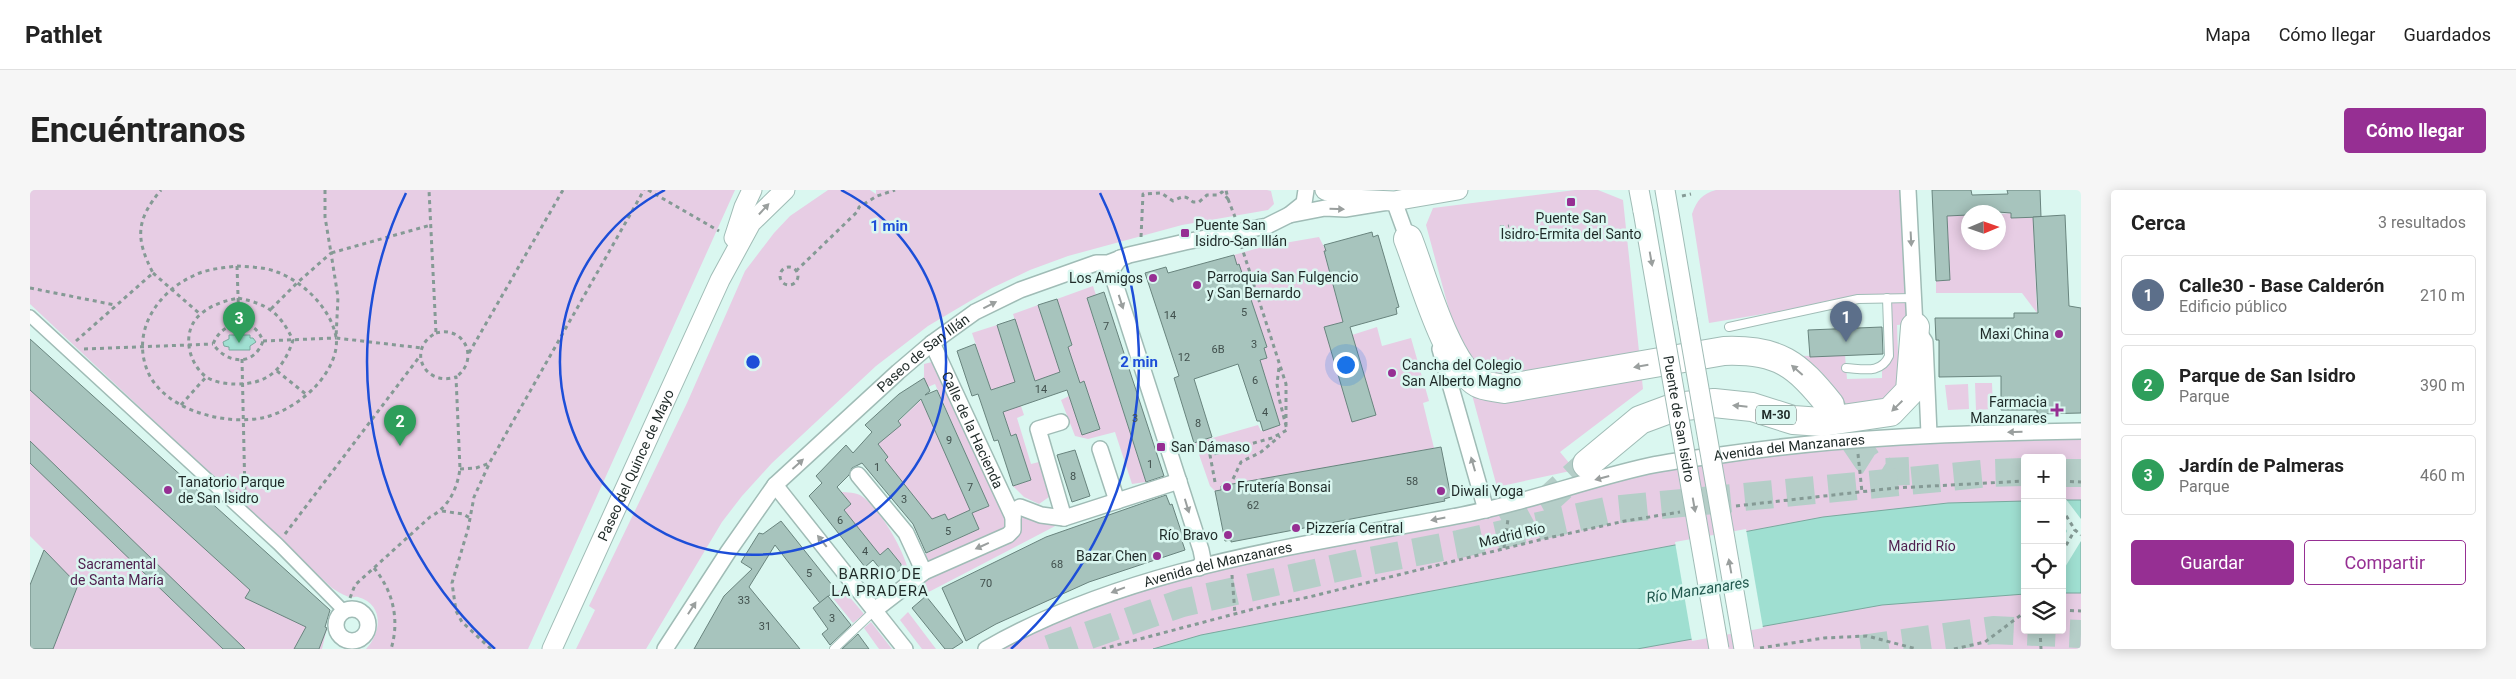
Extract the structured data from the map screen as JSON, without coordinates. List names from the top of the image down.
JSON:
{
  "streets": {
    "highway": ["M-30"],
    "street": [
      "Paseo de San Illán",
      "Puente de San Isidro",
      "Calle de la Hacienda",
      "Avenida del Manzanares",
      "Paseo del Quince de Mayo"
    ],
    "path": ["Madrid Río"]
  },
  "crossings": [
    ["Paseo de San Illán", "Calle de la Hacienda"]
  ],
  "one_way": ["Paseo de San Illán", "Avenida del Manzanares"],
  "districts": ["BARRIO DE LA PRADERA"],
  "water": ["Río Manzanares"],
  "parks": ["Madrid Río", "Sacramental de Santa María"],
  "places": {
    "transit": ["Puente San Isidro-Ermita del Santo", "Puente San Isidro-San Illán", "San Dámaso"],
    "other": [
      "Los Amigos",
      "Parroquia San Fulgencio y San Bernardo",
      "Maxi China",
      "Cancha del Colegio San Alberto Magno",
      "Frutería Bonsai",
      "Tanatorio Parque de San Isidro",
      "Diwali Yoga",
      "Pizzería Central",
      "Río Bravo",
      "Bazar Chen"
    ],
    "health": ["Farmacia Manzanares"]
  },
  "house_numbers": [
    "5",
    "14",
    "7",
    "3",
    "6B",
    "12",
    "6",
    "14",
    "4",
    "3",
    "8",
    "9",
    "1",
    "1",
    "8",
    "58",
    "7",
    "3",
    "62",
    "6",
    "5",
    "4",
    "68",
    "5",
    "70",
    "33",
    "3",
    "31"
  ],
  "north": "right",
  "page": {
    "header": "Pathlet",
    "nav": ["Mapa", "Cómo llegar", "Guardados"],
    "buttons": [
      "Cómo llegar",
      ["Guardar", "Compartir"]
    ],
    "title": "Encuéntranos",
    "heading": ["Cerca", "3 resultados"],
    "list": [
      {
        "mark": "1",
        "name": "Calle30 - Base Calderón",
        "note": "Edificio público",
        "value": "210 m"
      },
      {
        "mark": "2",
        "name": "Parque de San Isidro",
        "note": "Parque",
        "value": "390 m"
      },
      {
        "mark": "3",
        "name": "Jardín de Palmeras",
        "note": "Parque",
        "value": "460 m"
      }
    ],
    "pins": ["1", "3", "2"],
    "map_buttons": ["+", "−"]
  },
  "rings": ["1 min", "2 min"]
}
